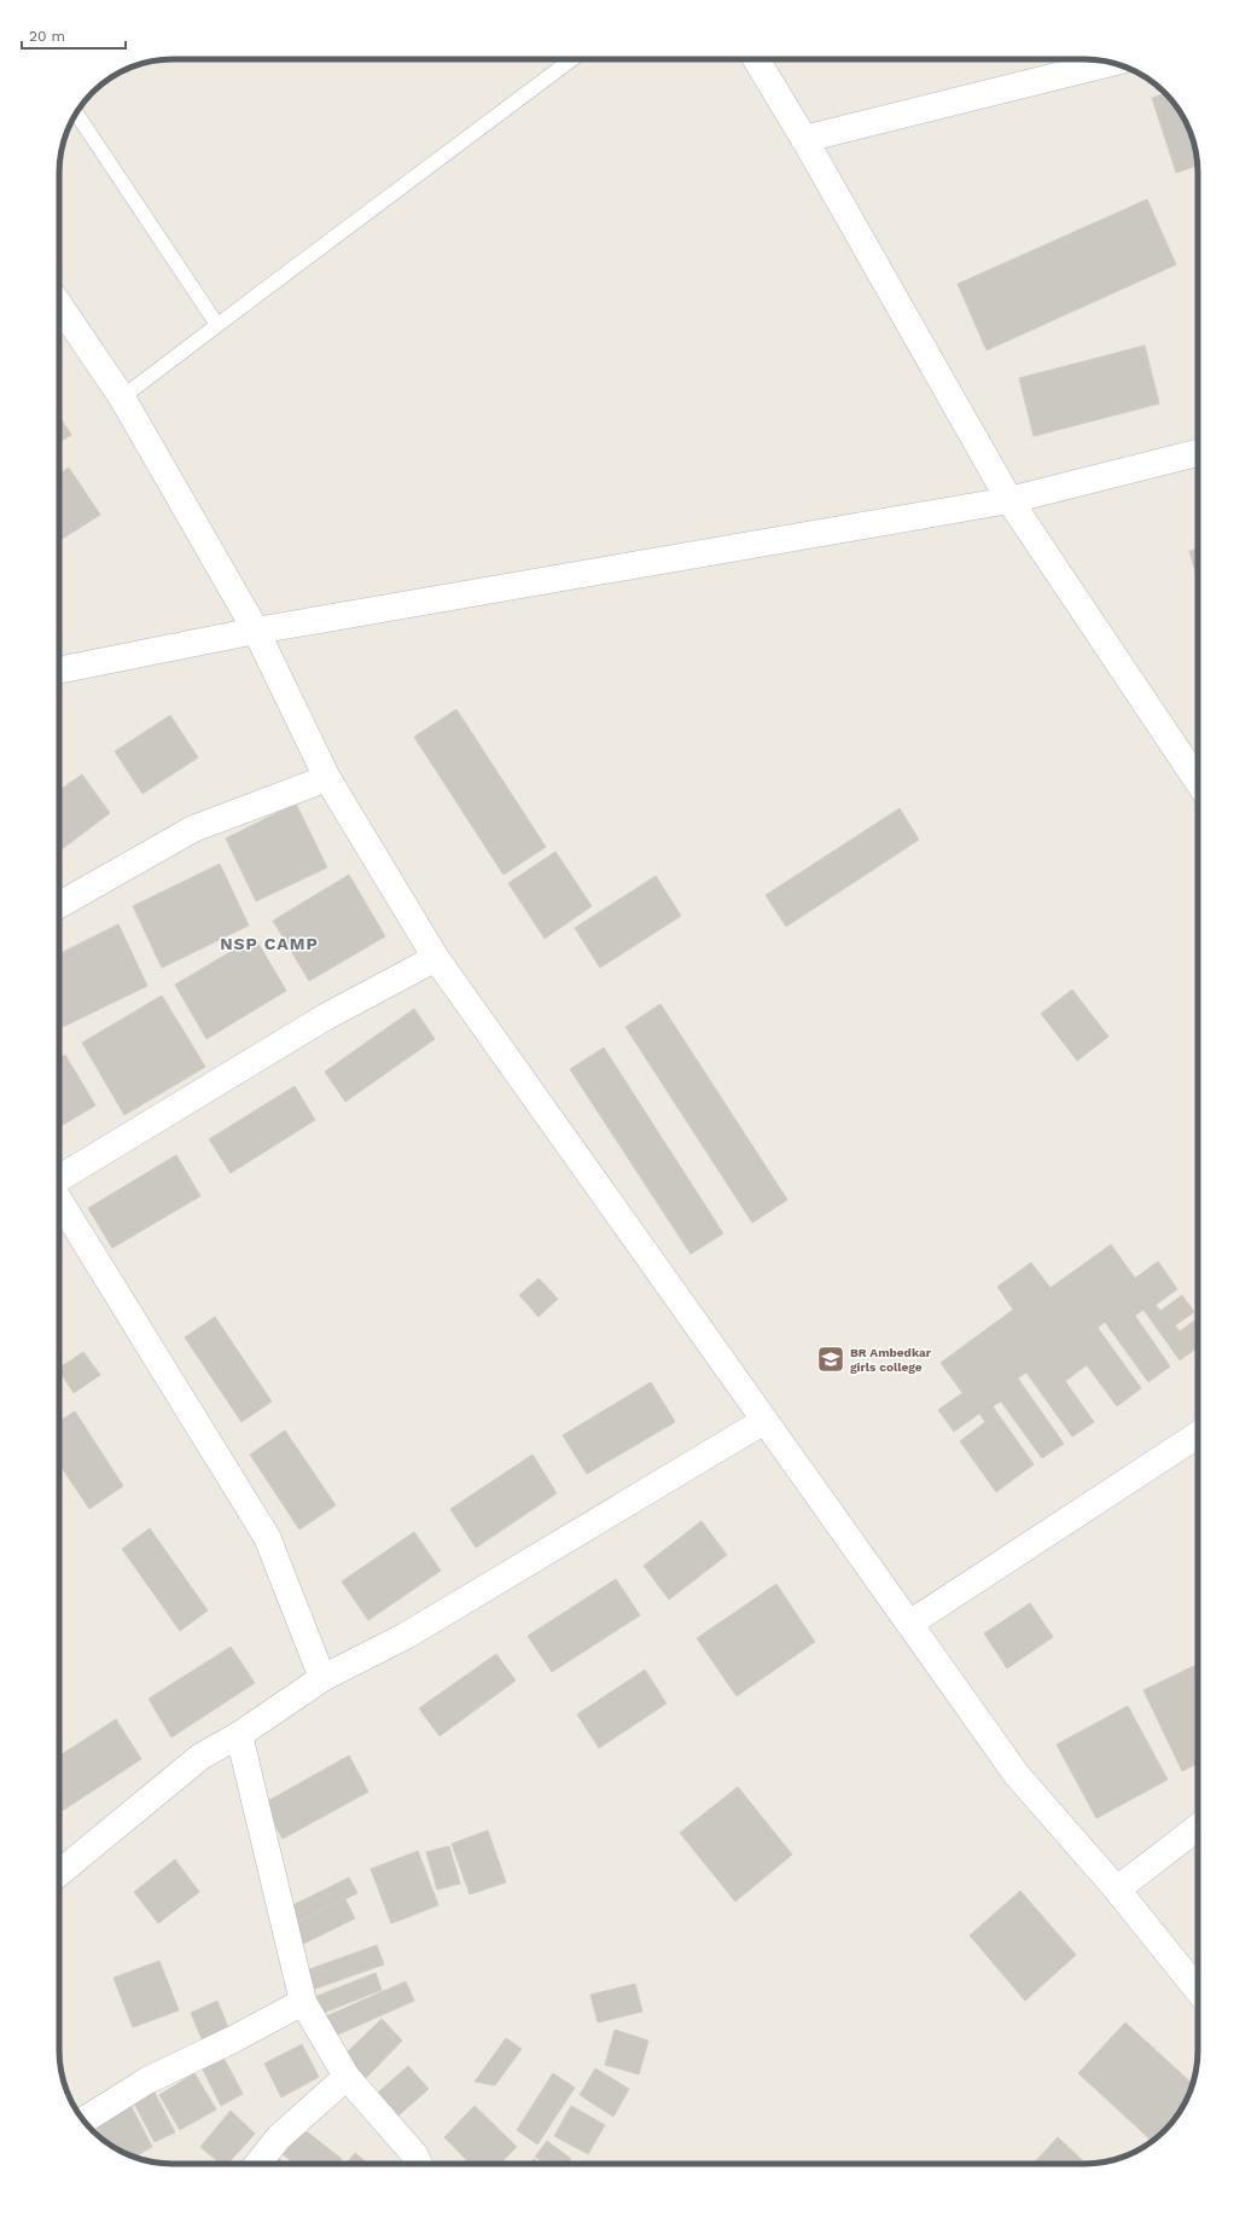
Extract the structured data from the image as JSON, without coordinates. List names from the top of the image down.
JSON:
{
  "districts": ["NSP CAMP"],
  "places": {
    "school or university": ["BR Ambedkar girls college"]
  },
  "scale_bar": "20 m"
}
